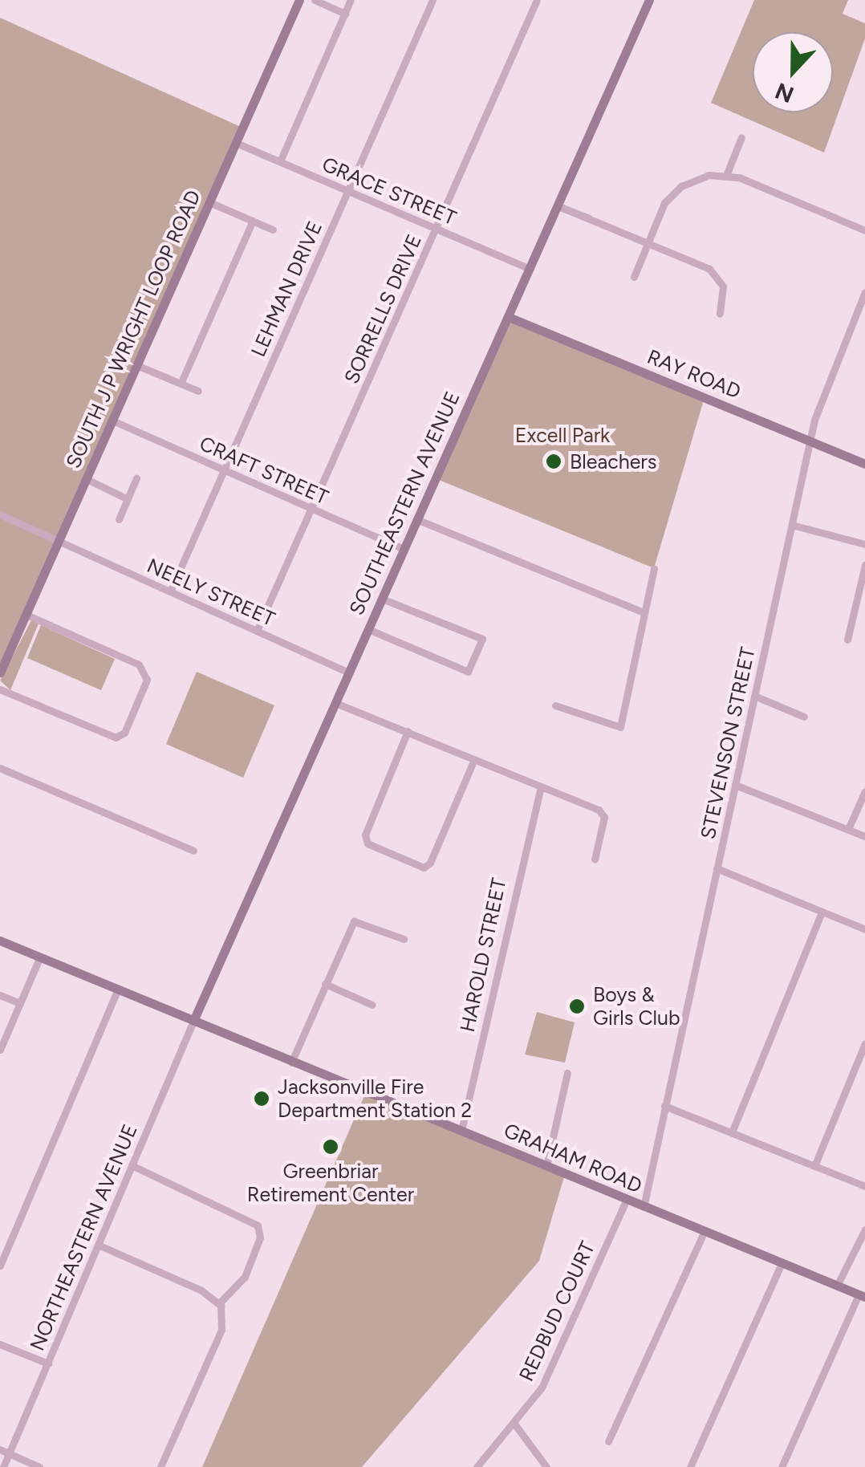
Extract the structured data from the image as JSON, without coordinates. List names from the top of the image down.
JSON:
{
  "streets": {
    "main road": [
      "SOUTH J P WRIGHT LOOP ROAD",
      "RAY ROAD",
      "SOUTHEASTERN AVENUE",
      "GRAHAM ROAD"
    ],
    "street": [
      "GRACE STREET",
      "LEHMAN DRIVE",
      "SORRELLS DRIVE",
      "CRAFT STREET",
      "NEELY STREET",
      "STEVENSON STREET",
      "HAROLD STREET",
      "NORTHEASTERN AVENUE",
      "REDBUD COURT"
    ]
  },
  "crossings": [
    ["GRACE STREET", "LEHMAN DRIVE"],
    ["GRACE STREET", "SORRELLS DRIVE"],
    ["GRACE STREET", "SOUTH J P WRIGHT LOOP ROAD"],
    ["GRACE STREET", "SOUTHEASTERN AVENUE"],
    ["LEHMAN DRIVE", "CRAFT STREET"],
    ["LEHMAN DRIVE", "NEELY STREET"],
    ["SORRELLS DRIVE", "CRAFT STREET"],
    ["SORRELLS DRIVE", "NEELY STREET"],
    ["SOUTH J P WRIGHT LOOP ROAD", "CRAFT STREET"],
    ["SOUTH J P WRIGHT LOOP ROAD", "NEELY STREET"],
    ["RAY ROAD", "SOUTHEASTERN AVENUE"],
    ["RAY ROAD", "STEVENSON STREET"],
    ["CRAFT STREET", "SOUTHEASTERN AVENUE"],
    ["SOUTHEASTERN AVENUE", "NEELY STREET"],
    ["SOUTHEASTERN AVENUE", "GRAHAM ROAD"],
    ["SOUTHEASTERN AVENUE", "NORTHEASTERN AVENUE"],
    ["STEVENSON STREET", "GRAHAM ROAD"],
    ["HAROLD STREET", "GRAHAM ROAD"],
    ["GRAHAM ROAD", "NORTHEASTERN AVENUE"],
    ["GRAHAM ROAD", "REDBUD COURT"]
  ],
  "parks": ["Excell Park"],
  "places": [
    "Bleachers",
    "Boys & Girls Club",
    "Jacksonville Fire Department Station 2",
    "Greenbriar Retirement Center"
  ],
  "north": "bottom"
}
